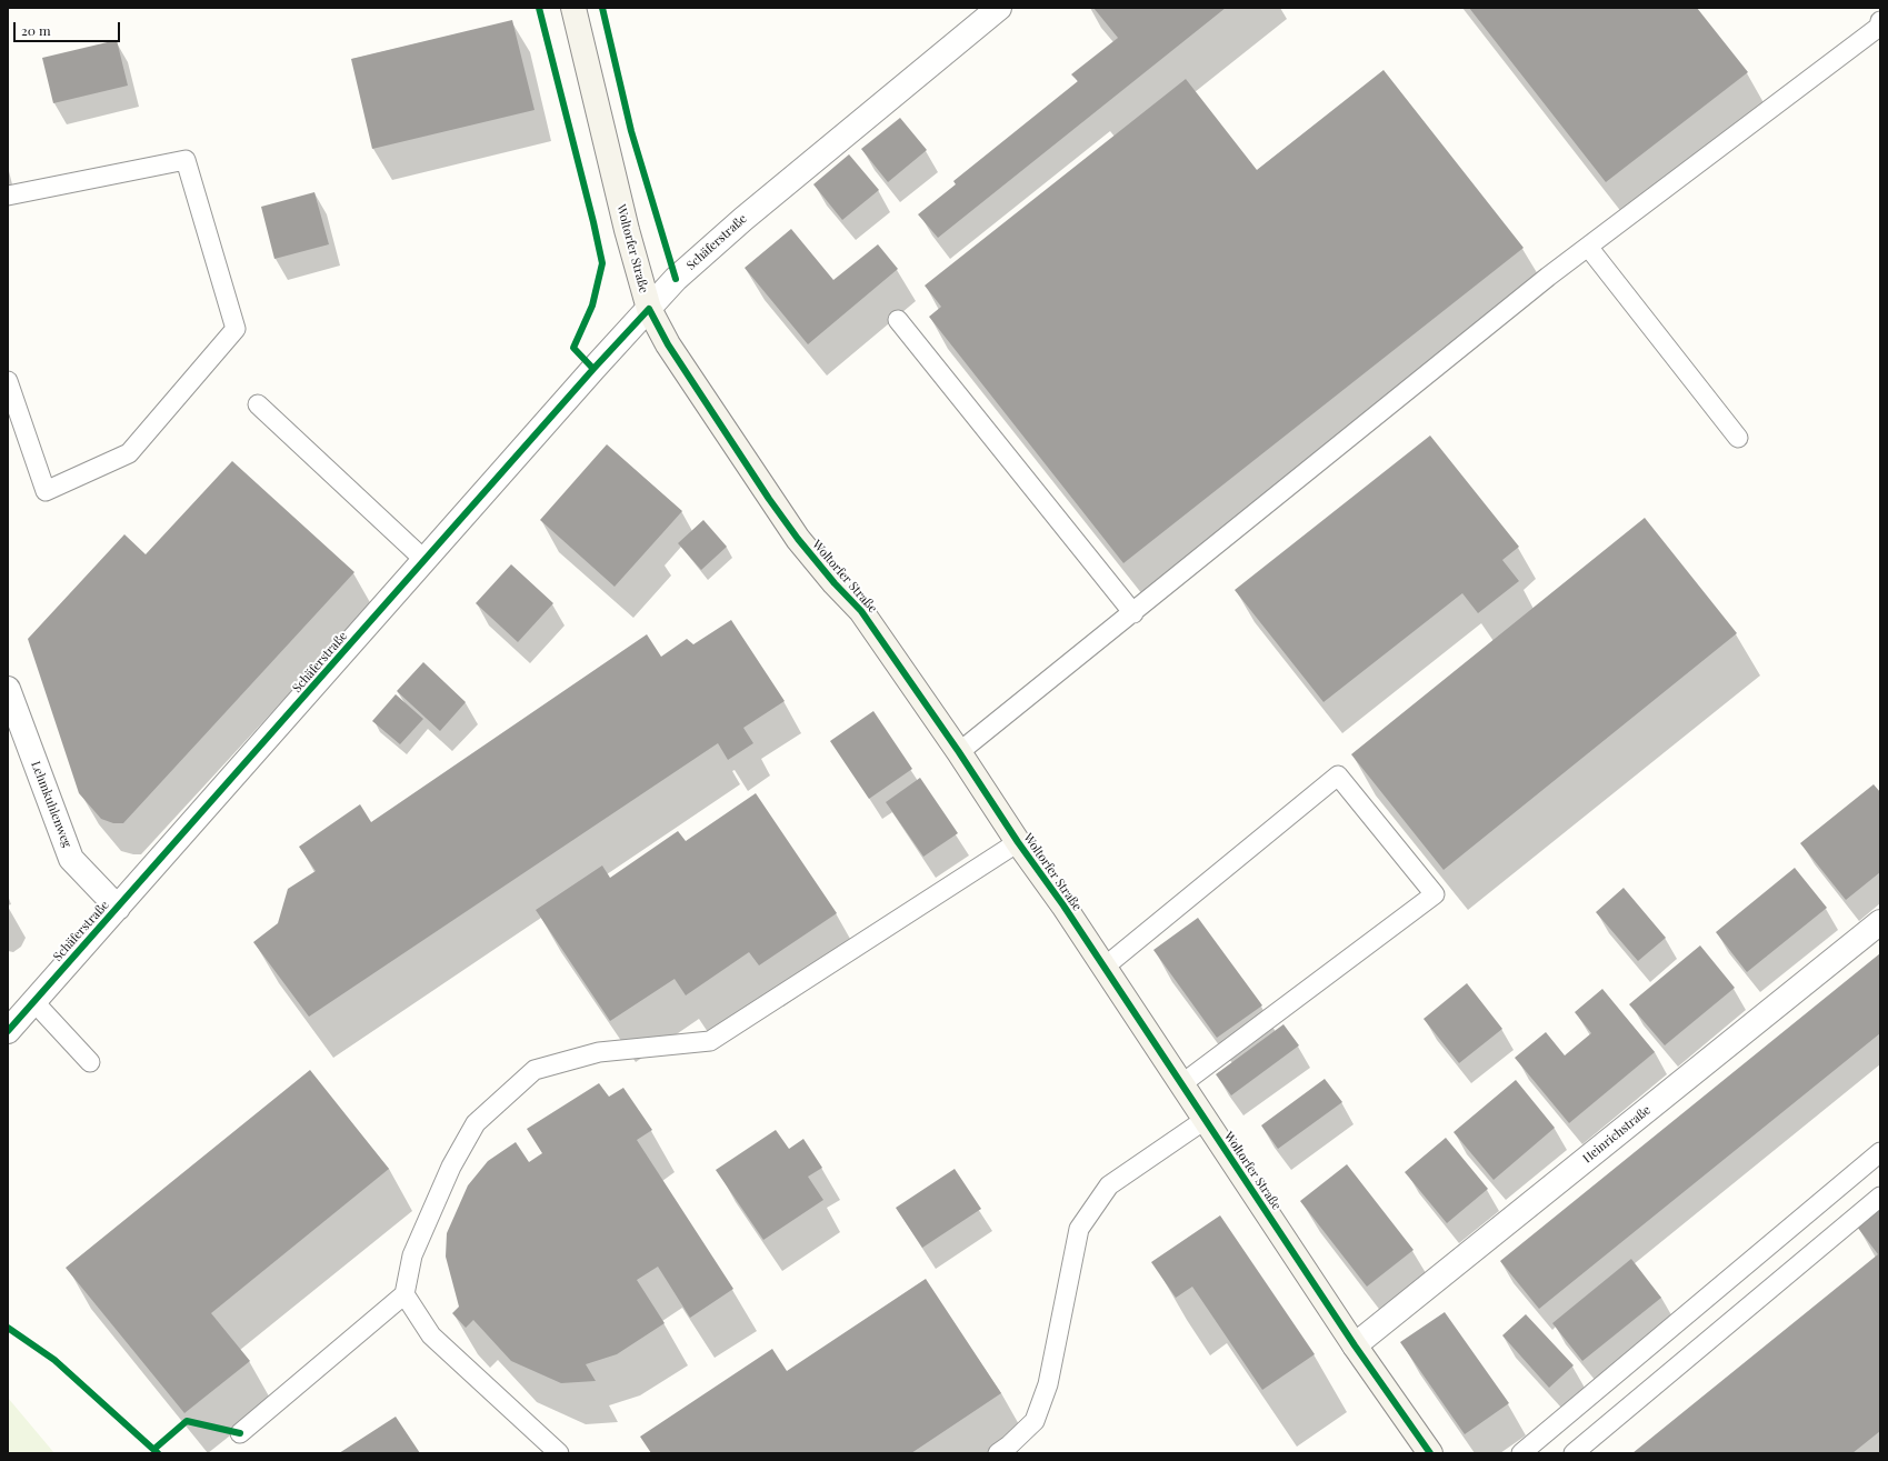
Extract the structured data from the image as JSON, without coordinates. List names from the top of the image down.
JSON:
{
  "streets": {
    "street": [
      "Schäferstraße",
      "Woltorfer Straße",
      "Lehmkuhlenweg",
      "Heinrichstraße"
    ]
  },
  "crossings": [
    ["Schäferstraße", "Woltorfer Straße"],
    ["Schäferstraße", "Lehmkuhlenweg"],
    ["Woltorfer Straße", "Heinrichstraße"]
  ],
  "scale_bar": "20 m"
}
